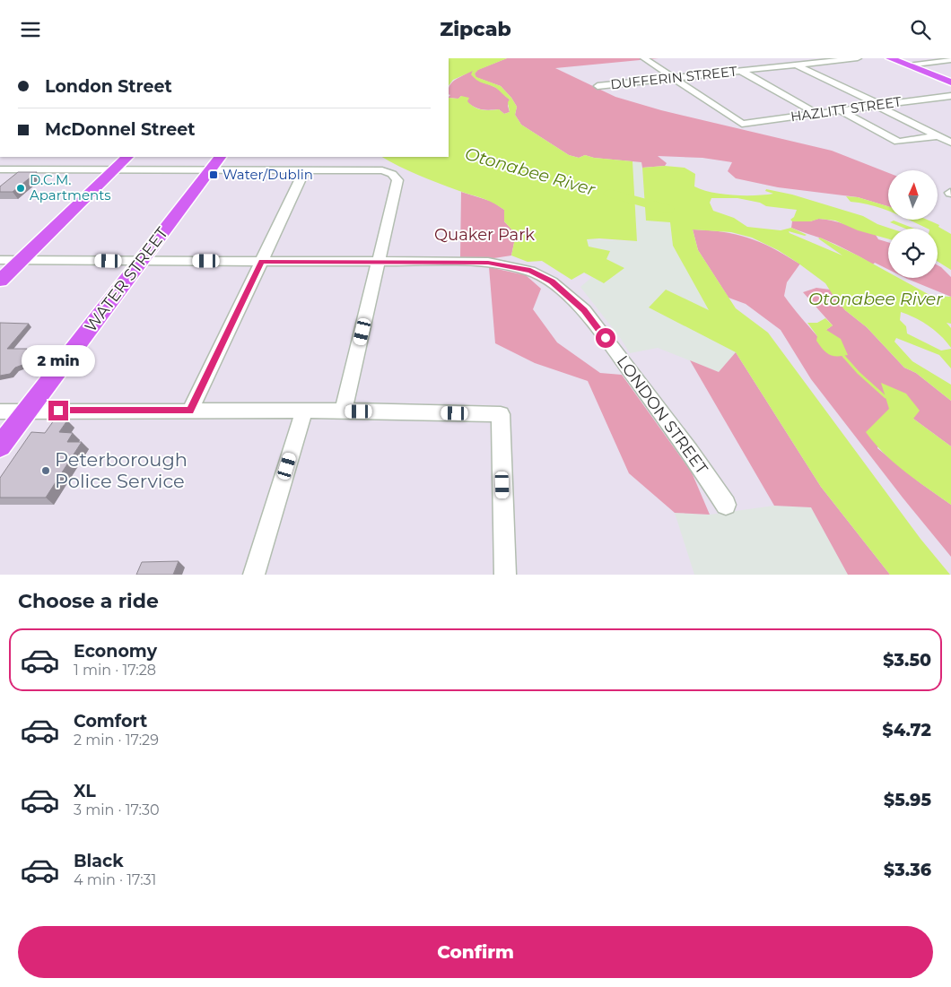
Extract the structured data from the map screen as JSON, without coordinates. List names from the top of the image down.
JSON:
{
  "streets": {
    "main road": ["WATER STREET"],
    "street": ["DUFFERIN STREET", "HAZLITT STREET", "LONDON STREET"]
  },
  "crossings": [
    ["DUFFERIN STREET", "HAZLITT STREET"],
    ["WATER STREET", "LONDON STREET"]
  ],
  "water": ["Otonabee River"],
  "parks": ["Quaker Park"],
  "places": {
    "transit": ["Water/Dublin"],
    "other": ["D.C.M. Apartments", "Peterborough Police Service"]
  },
  "north": "top",
  "page": {
    "header": "Zipcab",
    "banner": ["London Street", "McDonnel Street"],
    "bubble": "2 min",
    "heading": "Choose a ride",
    "list": [
      {
        "name": "Economy",
        "note": "1 min · 17:28",
        "value": "$3.50"
      },
      {
        "name": "Comfort",
        "note": "2 min · 17:29",
        "value": "$4.72"
      },
      {
        "name": "XL",
        "note": "3 min · 17:30",
        "value": "$5.95"
      },
      {
        "name": "Black",
        "note": "4 min · 17:31",
        "value": "$3.36"
      }
    ],
    "buttons": "Confirm"
  }
}
